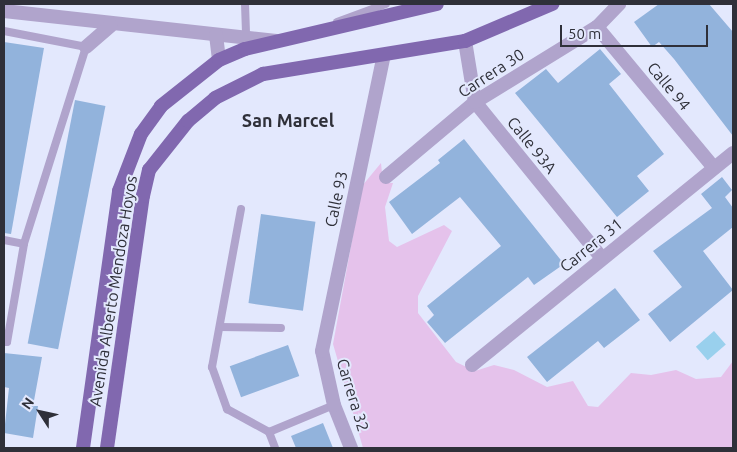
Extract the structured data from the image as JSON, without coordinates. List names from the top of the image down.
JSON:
{
  "streets": {
    "main road": ["Avenida Alberto Mendoza Hoyos"],
    "street": [
      "Carrera 30",
      "Calle 94",
      "Calle 93A",
      "Calle 93",
      "Carrera 31",
      "Carrera 32"
    ]
  },
  "crossings": [
    ["Carrera 30", "Calle 94"],
    ["Carrera 30", "Calle 93A"],
    ["Calle 94", "Carrera 31"],
    ["Calle 93A", "Carrera 31"],
    ["Calle 93", "Avenida Alberto Mendoza Hoyos"],
    ["Calle 93", "Carrera 32"]
  ],
  "districts": ["San Marcel"],
  "scale_bar": "50 m",
  "north": "top left"
}
